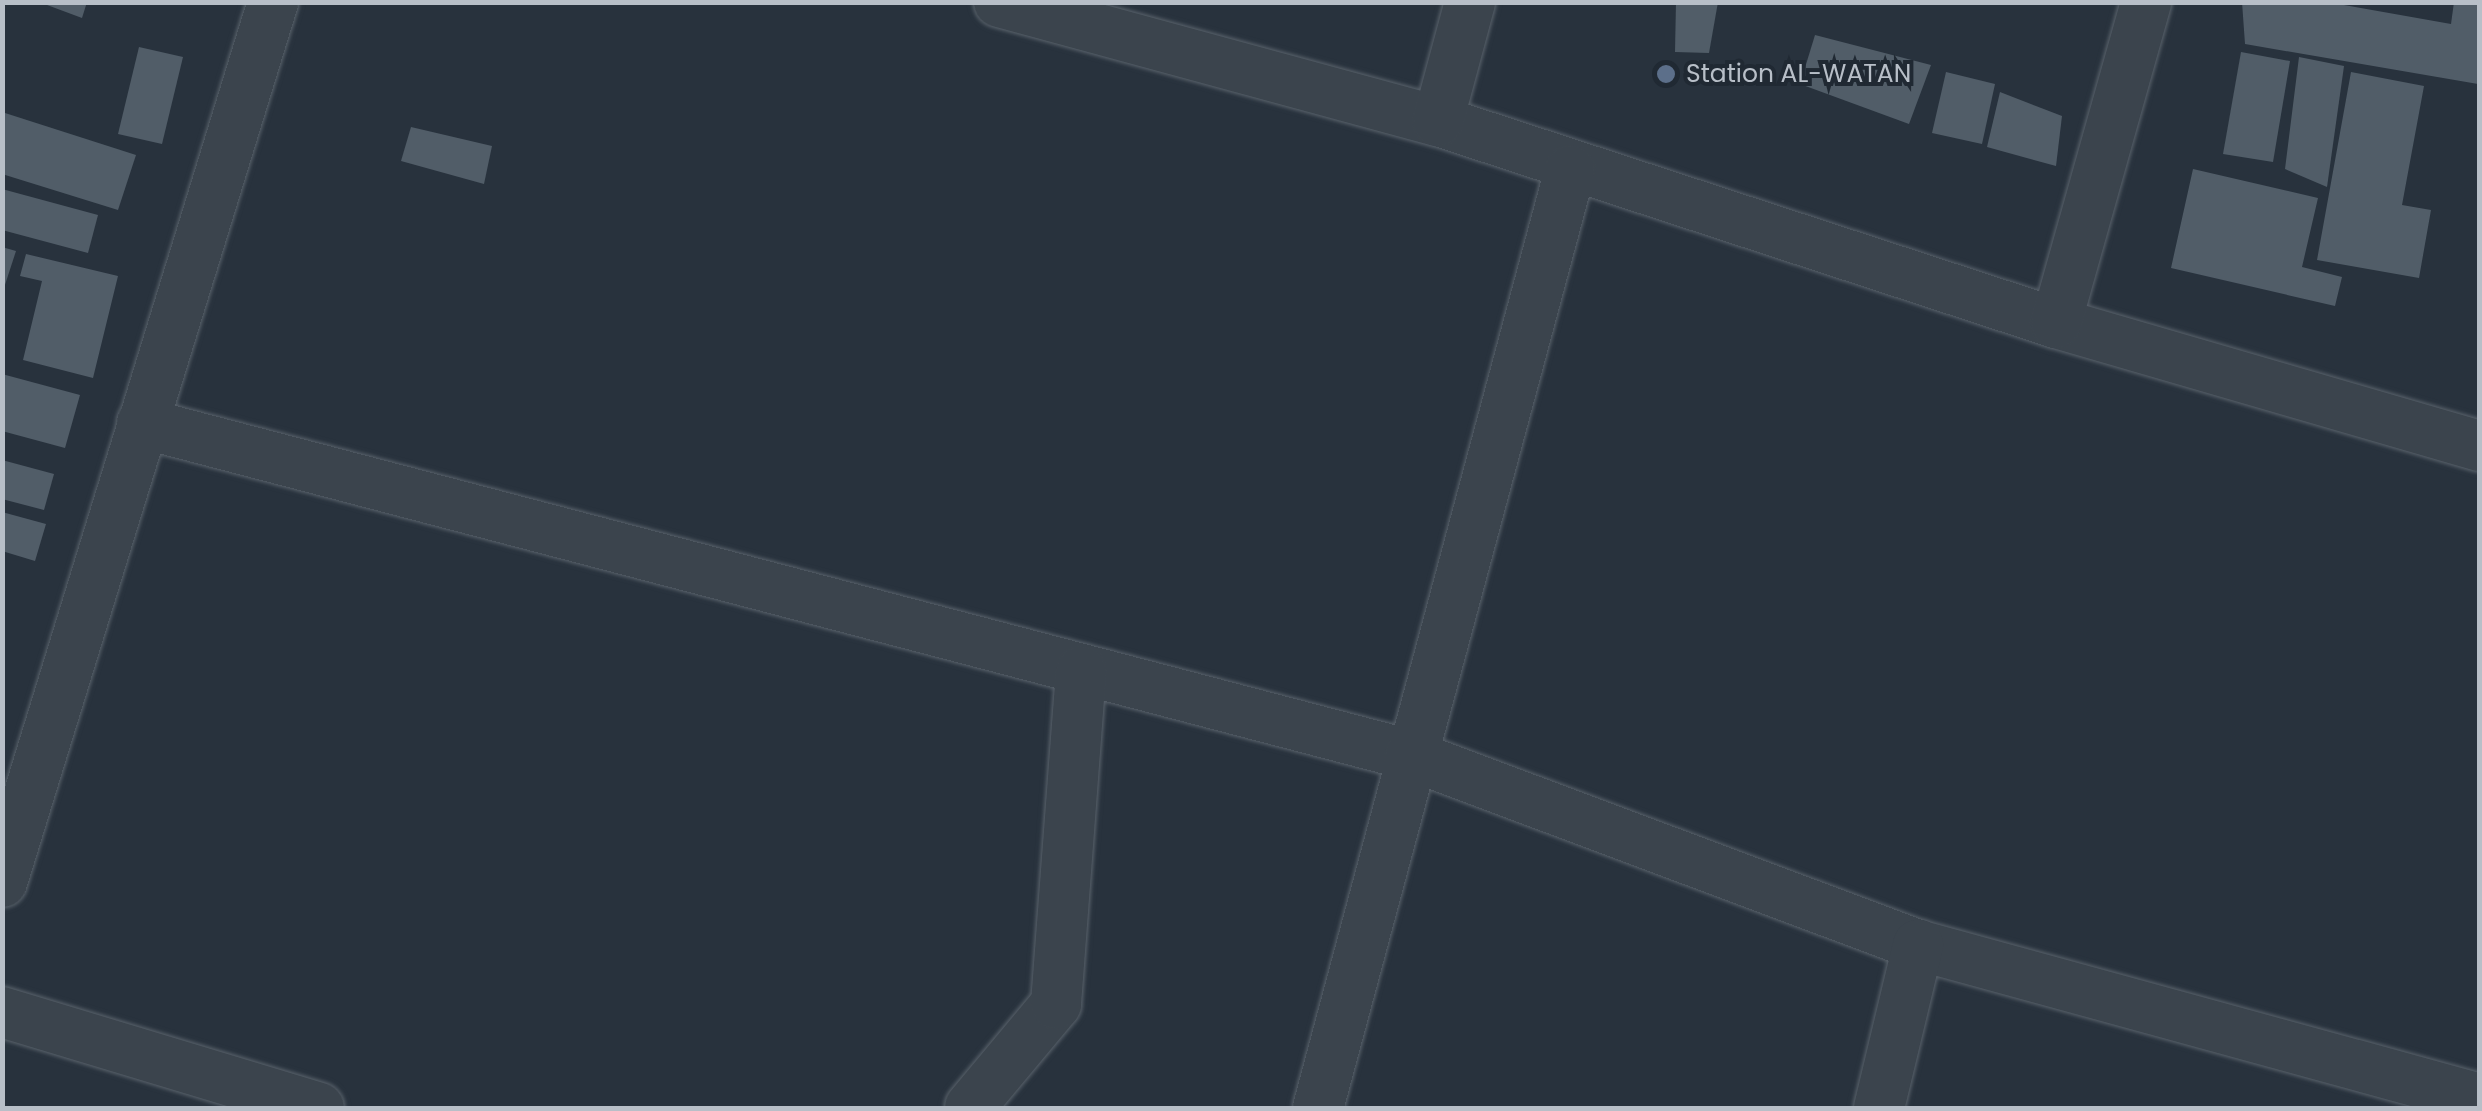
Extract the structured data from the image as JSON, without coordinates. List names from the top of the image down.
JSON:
{
  "places": ["Station AL-WATAN"]
}
